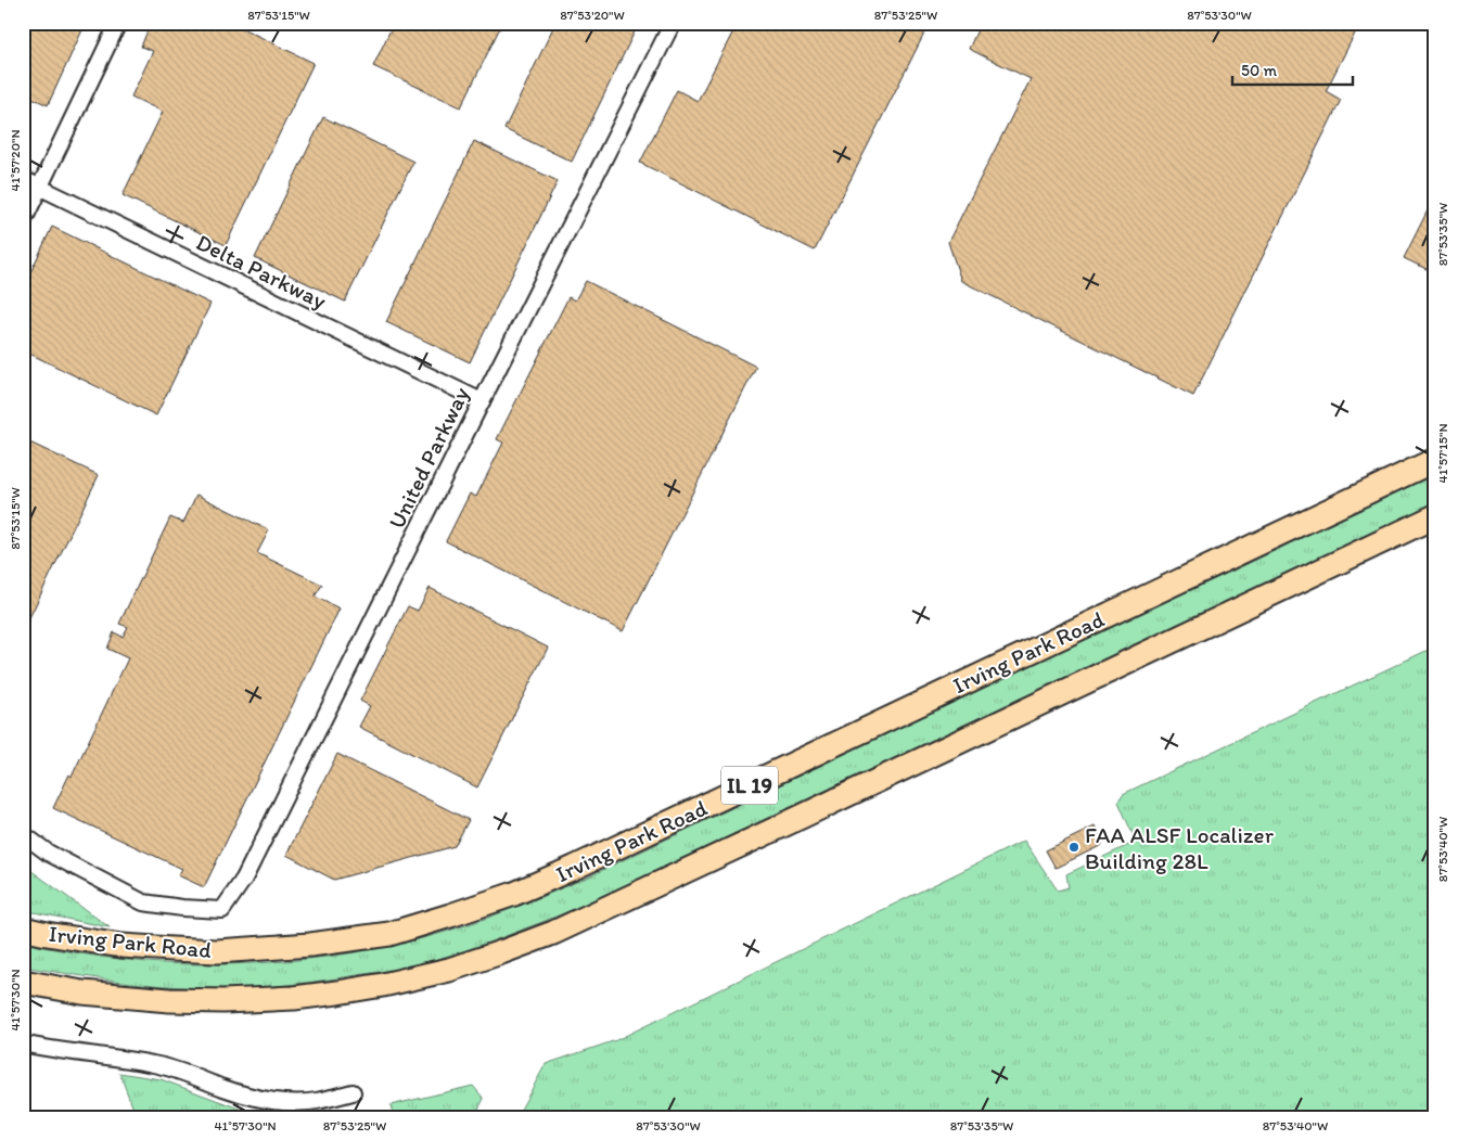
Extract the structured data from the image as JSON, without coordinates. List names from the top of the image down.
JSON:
{
  "streets": {
    "main road": ["Irving Park Road", "IL 19"],
    "street": ["Delta Parkway", "United Parkway"]
  },
  "crossings": [
    ["Delta Parkway", "United Parkway"]
  ],
  "places": ["FAA ALSF Localizer Building 28L"],
  "scale_bar": "50 m",
  "coordinates": [
    "87°53'15\"W",
    "87°53'20\"W",
    "87°53'25\"W",
    "87°53'30\"W",
    "41°57'20\"N",
    "87°53'35\"W",
    "41°57'15\"N",
    "87°53'40\"W",
    "41°57'30\"N"
  ]
}
